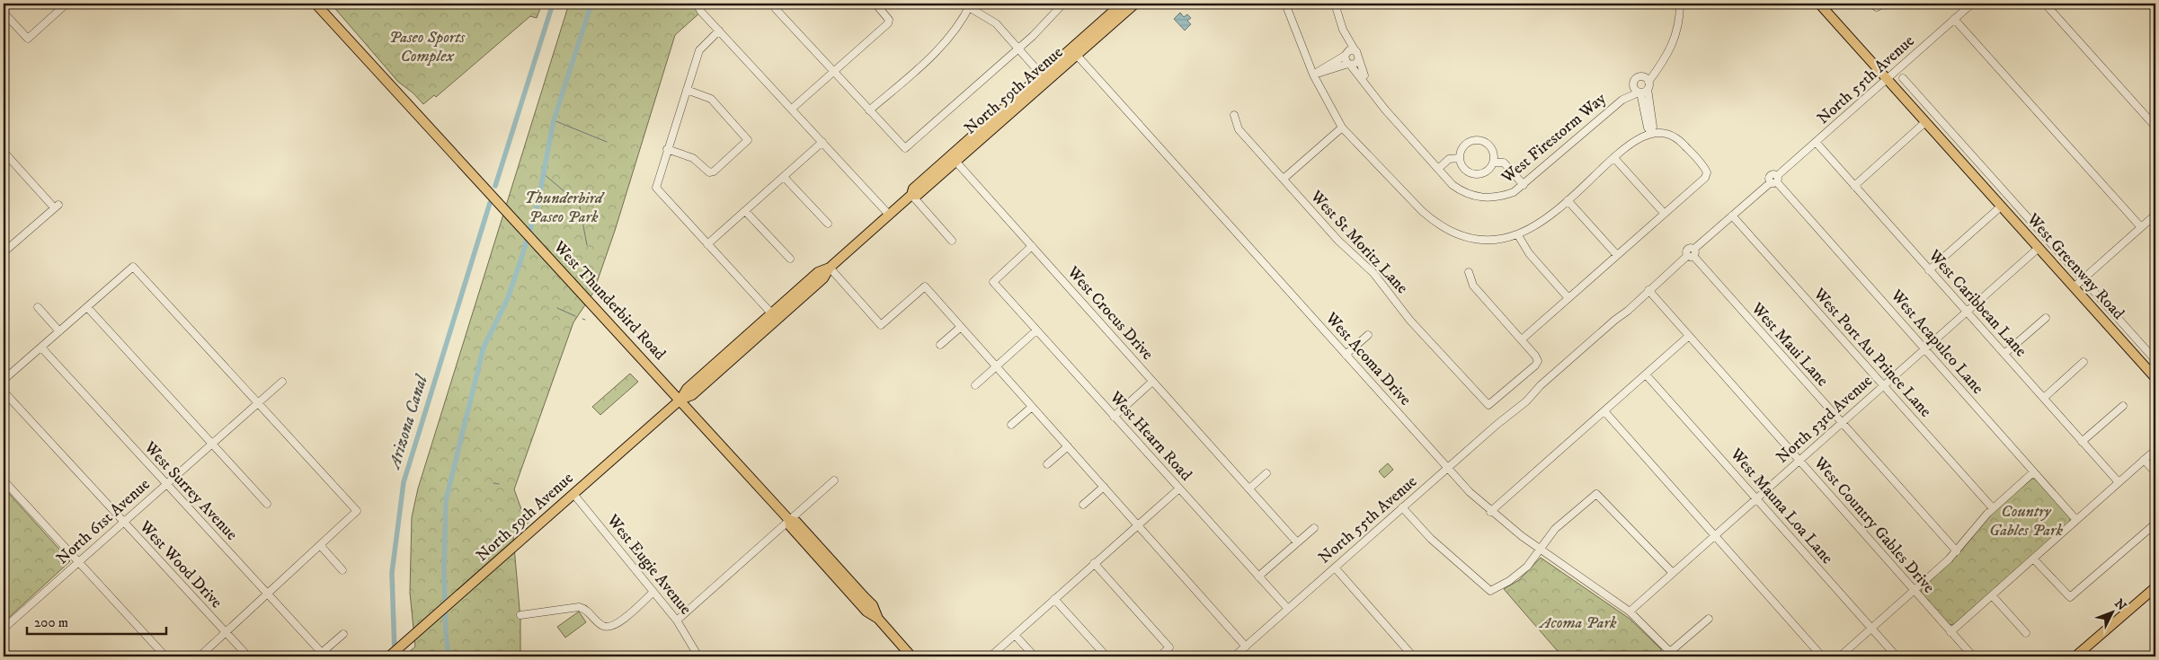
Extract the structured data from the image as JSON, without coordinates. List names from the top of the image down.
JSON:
{
  "streets": {
    "main road": ["North 59th Avenue", "West Greenway Road", "West Thunderbird Road"],
    "street": [
      "North 55th Avenue",
      "West Firestorm Way",
      "West St Moritz Lane",
      "West Caribbean Lane",
      "West Crocus Drive",
      "West Acapulco Lane",
      "West Maui Lane",
      "West Port Au Prince Lane",
      "West Acoma Drive",
      "North 53rd Avenue",
      "West Hearn Road",
      "West Surrey Avenue",
      "West Mauna Loa Lane",
      "North 61st Avenue",
      "West Country Gables Drive",
      "West Wood Drive",
      "West Eugie Avenue"
    ]
  },
  "crossings": [
    ["North 55th Avenue", "West Greenway Road"],
    ["North 55th Avenue", "West Caribbean Lane"],
    ["North 55th Avenue", "West Acapulco Lane"],
    ["North 55th Avenue", "West Maui Lane"],
    ["North 55th Avenue", "West Port Au Prince Lane"],
    ["North 55th Avenue", "West Acoma Drive"],
    ["North 55th Avenue", "West Hearn Road"],
    ["North 55th Avenue", "West Country Gables Drive"],
    ["North 59th Avenue", "West Thunderbird Road"],
    ["North 59th Avenue", "West Crocus Drive"],
    ["North 59th Avenue", "West Acoma Drive"],
    ["North 59th Avenue", "West Eugie Avenue"],
    ["West Greenway Road", "North 53rd Avenue"],
    ["West Caribbean Lane", "North 53rd Avenue"],
    ["West Crocus Drive", "West Hearn Road"],
    ["West Acapulco Lane", "North 53rd Avenue"],
    ["West Maui Lane", "North 53rd Avenue"],
    ["West Port Au Prince Lane", "North 53rd Avenue"],
    ["West Acoma Drive", "North 53rd Avenue"],
    ["North 53rd Avenue", "West Mauna Loa Lane"],
    ["North 53rd Avenue", "West Country Gables Drive"],
    ["West Surrey Avenue", "North 61st Avenue"],
    ["North 61st Avenue", "West Wood Drive"]
  ],
  "water": ["Arizona Canal"],
  "parks": [
    "Paseo Sports Complex",
    "Thunderbird Paseo Park",
    "Country Gables Park",
    "Acoma Park"
  ],
  "scale_bar": "200 m",
  "north": "top right"
}
